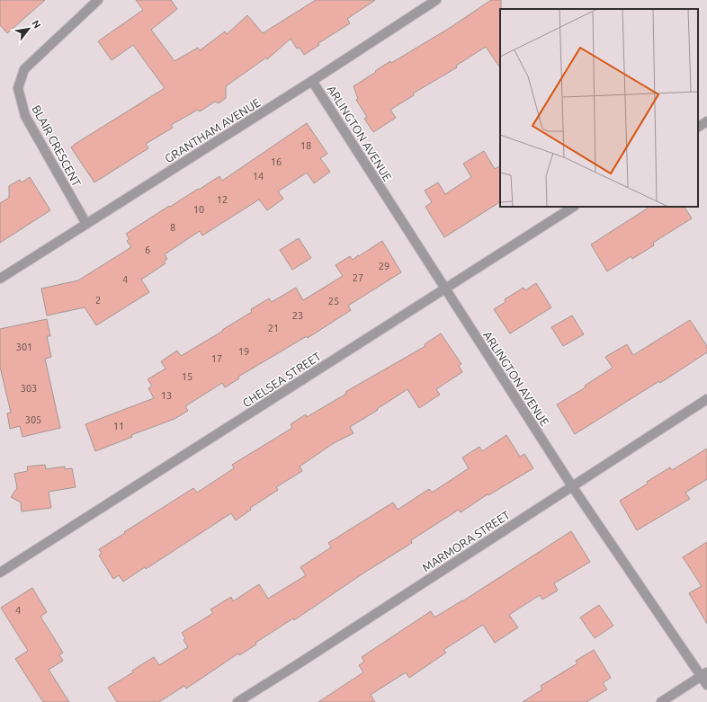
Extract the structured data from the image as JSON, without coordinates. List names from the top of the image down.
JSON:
{
  "streets": {
    "street": [
      "GRANTHAM AVENUE",
      "ARLINGTON AVENUE",
      "BLAIR CRESCENT",
      "CHELSEA STREET",
      "MARMORA STREET"
    ]
  },
  "crossings": [
    ["GRANTHAM AVENUE", "ARLINGTON AVENUE"],
    ["GRANTHAM AVENUE", "BLAIR CRESCENT"],
    ["ARLINGTON AVENUE", "CHELSEA STREET"],
    ["ARLINGTON AVENUE", "MARMORA STREET"]
  ],
  "house_numbers": [
    "18",
    "16",
    "14",
    "12",
    "10",
    "8",
    "6",
    "29",
    "27",
    "4",
    "2",
    "25",
    "23",
    "21",
    "301",
    "19",
    "17",
    "15",
    "303",
    "13",
    "305",
    "11",
    "4"
  ],
  "north": "top right"
}
